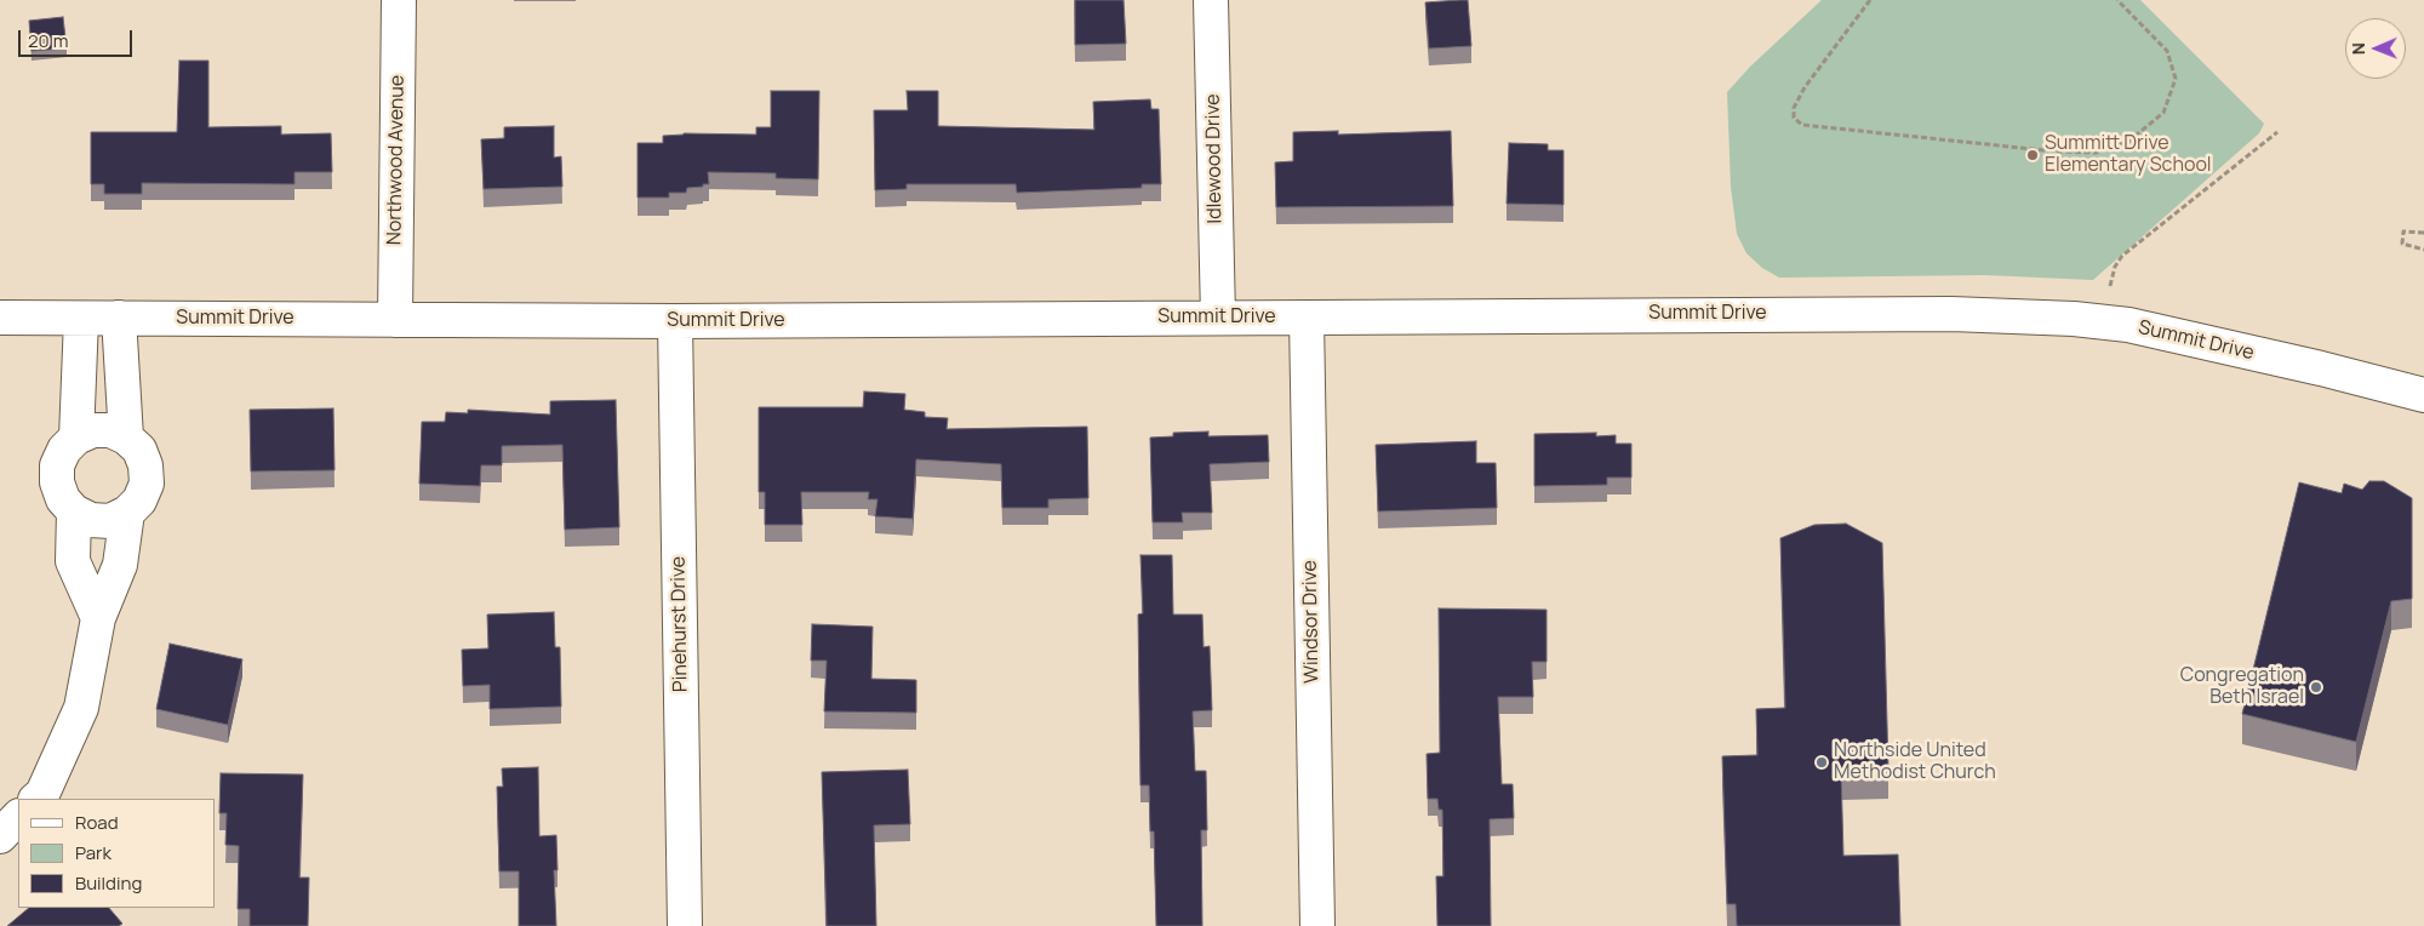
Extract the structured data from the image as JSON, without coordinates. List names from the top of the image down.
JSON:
{
  "streets": {
    "street": [
      "Idlewood Drive",
      "Northwood Avenue",
      "Summit Drive",
      "Windsor Drive",
      "Pinehurst Drive"
    ]
  },
  "crossings": [
    ["Idlewood Drive", "Summit Drive"],
    ["Northwood Avenue", "Summit Drive"],
    ["Summit Drive", "Windsor Drive"],
    ["Summit Drive", "Pinehurst Drive"]
  ],
  "places": ["Summitt Drive Elementary School", "Congregation Beth Israel", "Northside United Methodist Church"],
  "legend": ["Road", "Park", "Building"],
  "scale_bar": "20 m",
  "north": "left"
}
